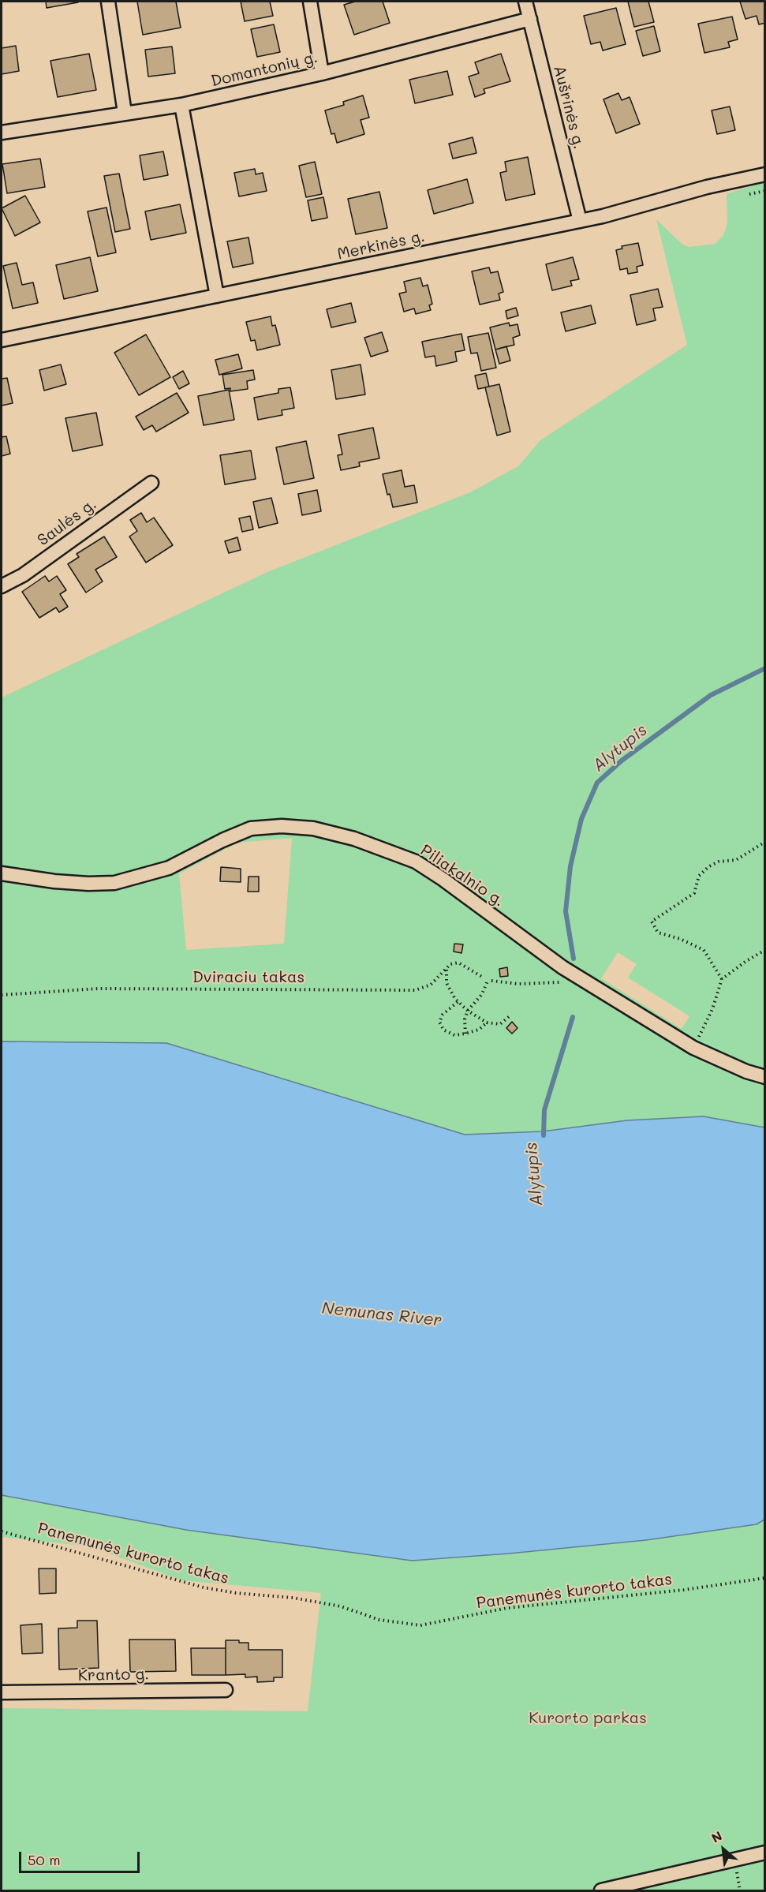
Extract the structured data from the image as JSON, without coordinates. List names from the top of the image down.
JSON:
{
  "streets": {
    "street": [
      "Domantonių g.",
      "Aušrinės g.",
      "Merkinės g.",
      "Saulės g.",
      "Piliakalnio g.",
      "Kranto g."
    ],
    "path": ["Dviraciu takas", "Panemunės kurorto takas"]
  },
  "crossings": [
    ["Domantonių g.", "Aušrinės g."],
    ["Aušrinės g.", "Merkinės g."]
  ],
  "water": ["Alytupis", "Nemunas River"],
  "parks": ["Kurorto parkas"],
  "scale_bar": "50 m",
  "north": "top left"
}
